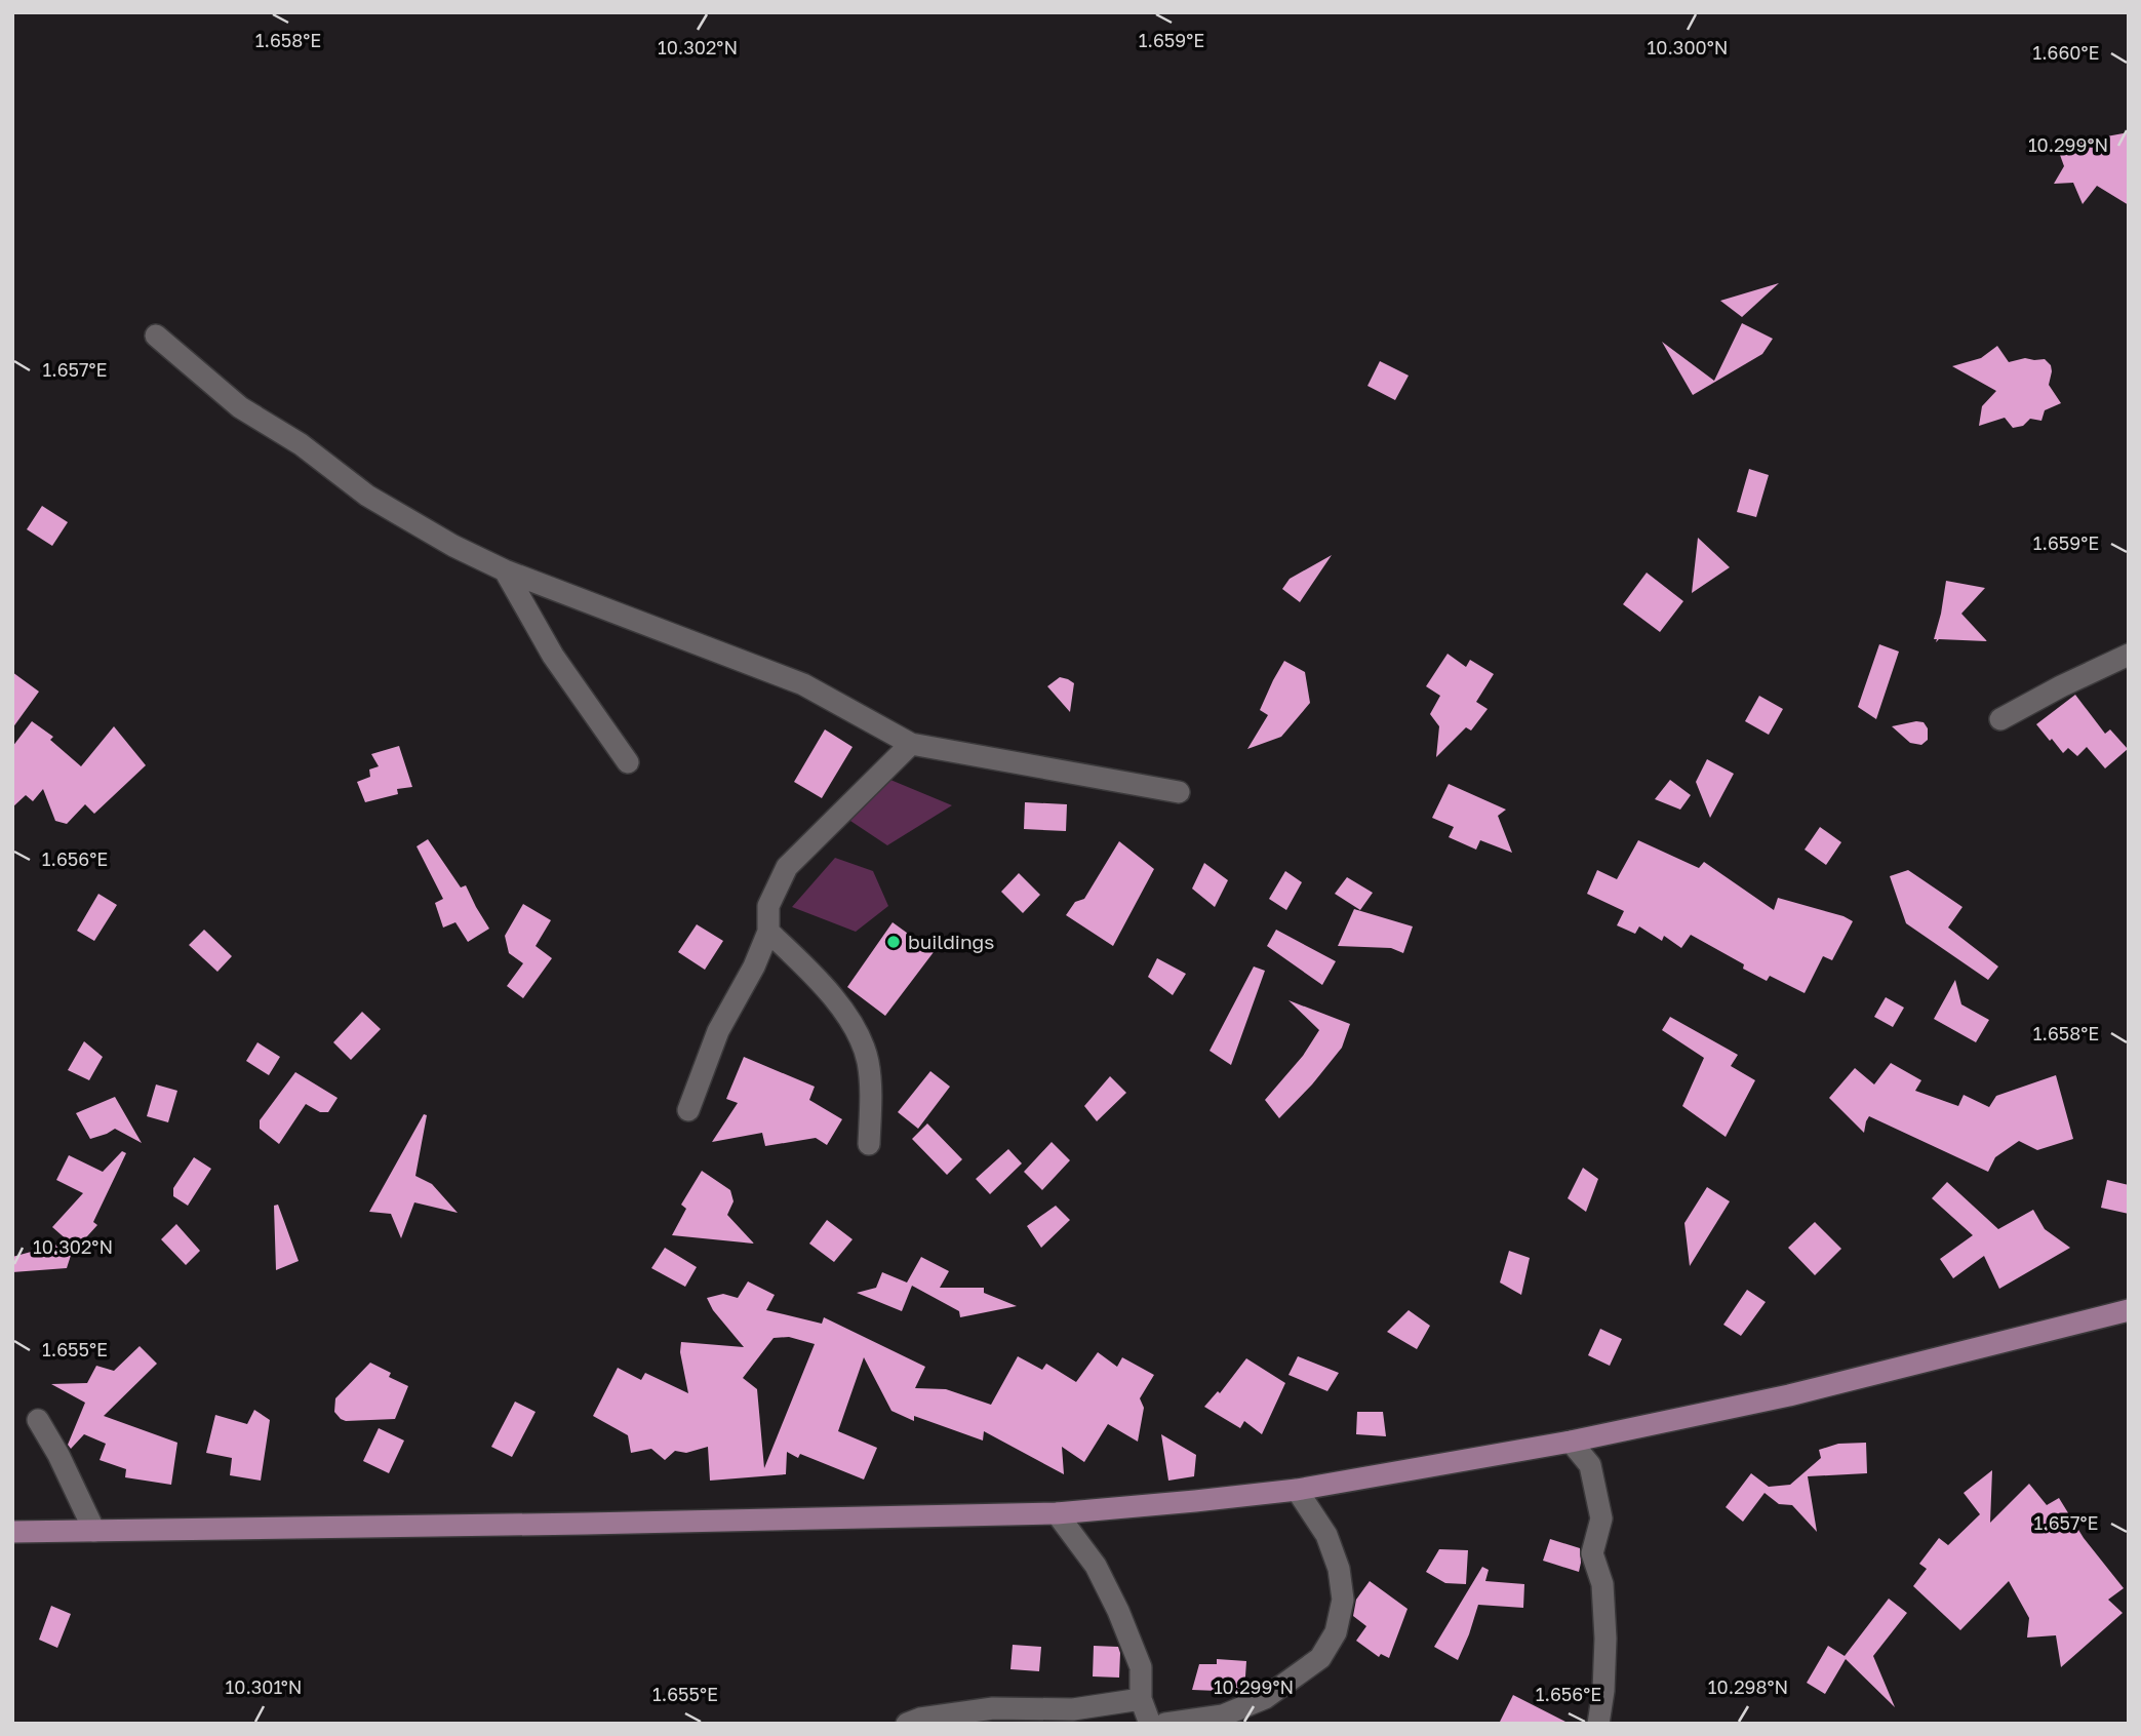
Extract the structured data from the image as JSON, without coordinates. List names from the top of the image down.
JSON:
{
  "places": ["buildings"],
  "coordinates": [
    "1.658°E",
    "1.659°E",
    "10.302°N",
    "10.300°N",
    "1.660°E",
    "10.299°N",
    "1.657°E",
    "1.656°E",
    "1.655°E",
    "10.301°N",
    "10.298°N"
  ]
}
